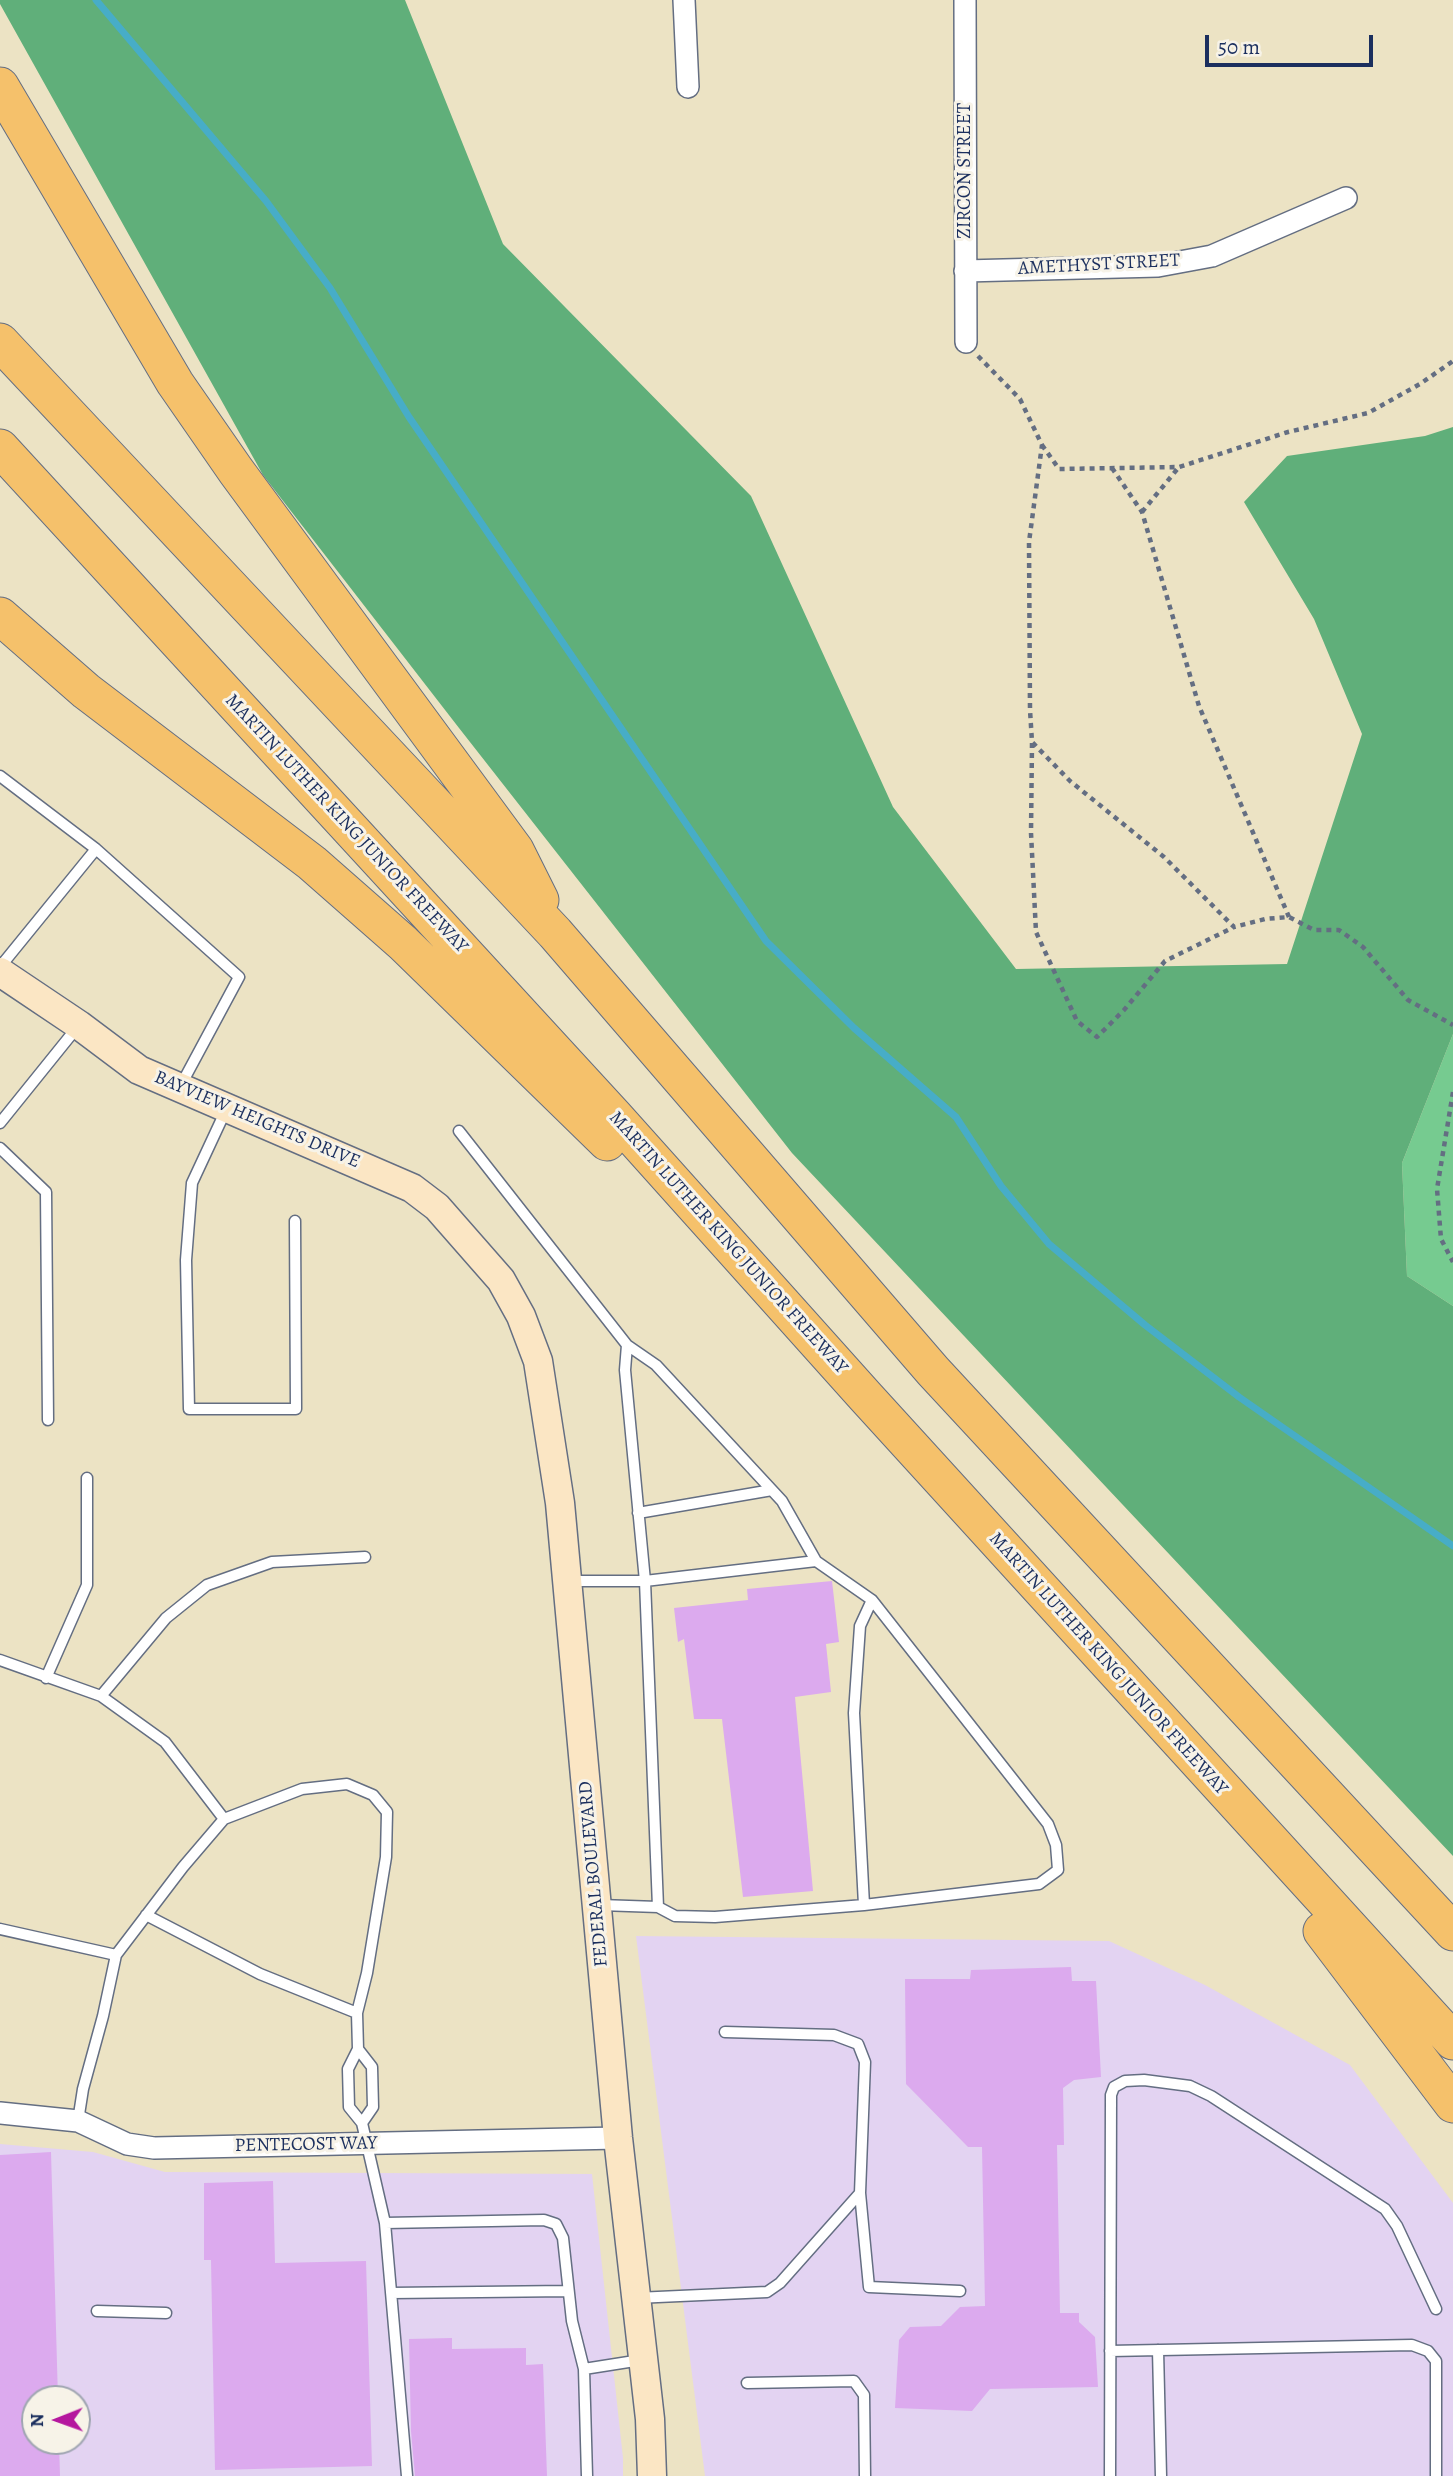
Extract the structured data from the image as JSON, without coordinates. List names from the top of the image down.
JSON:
{
  "streets": {
    "highway": ["MARTIN LUTHER KING JUNIOR FREEWAY"],
    "main road": ["BAYVIEW HEIGHTS DRIVE", "FEDERAL BOULEVARD"],
    "street": ["ZIRCON STREET", "AMETHYST STREET", "PENTECOST WAY"]
  },
  "crossings": [
    ["ZIRCON STREET", "AMETHYST STREET"],
    ["BAYVIEW HEIGHTS DRIVE", "FEDERAL BOULEVARD"],
    ["FEDERAL BOULEVARD", "PENTECOST WAY"]
  ],
  "scale_bar": "50 m",
  "north": "left"
}
